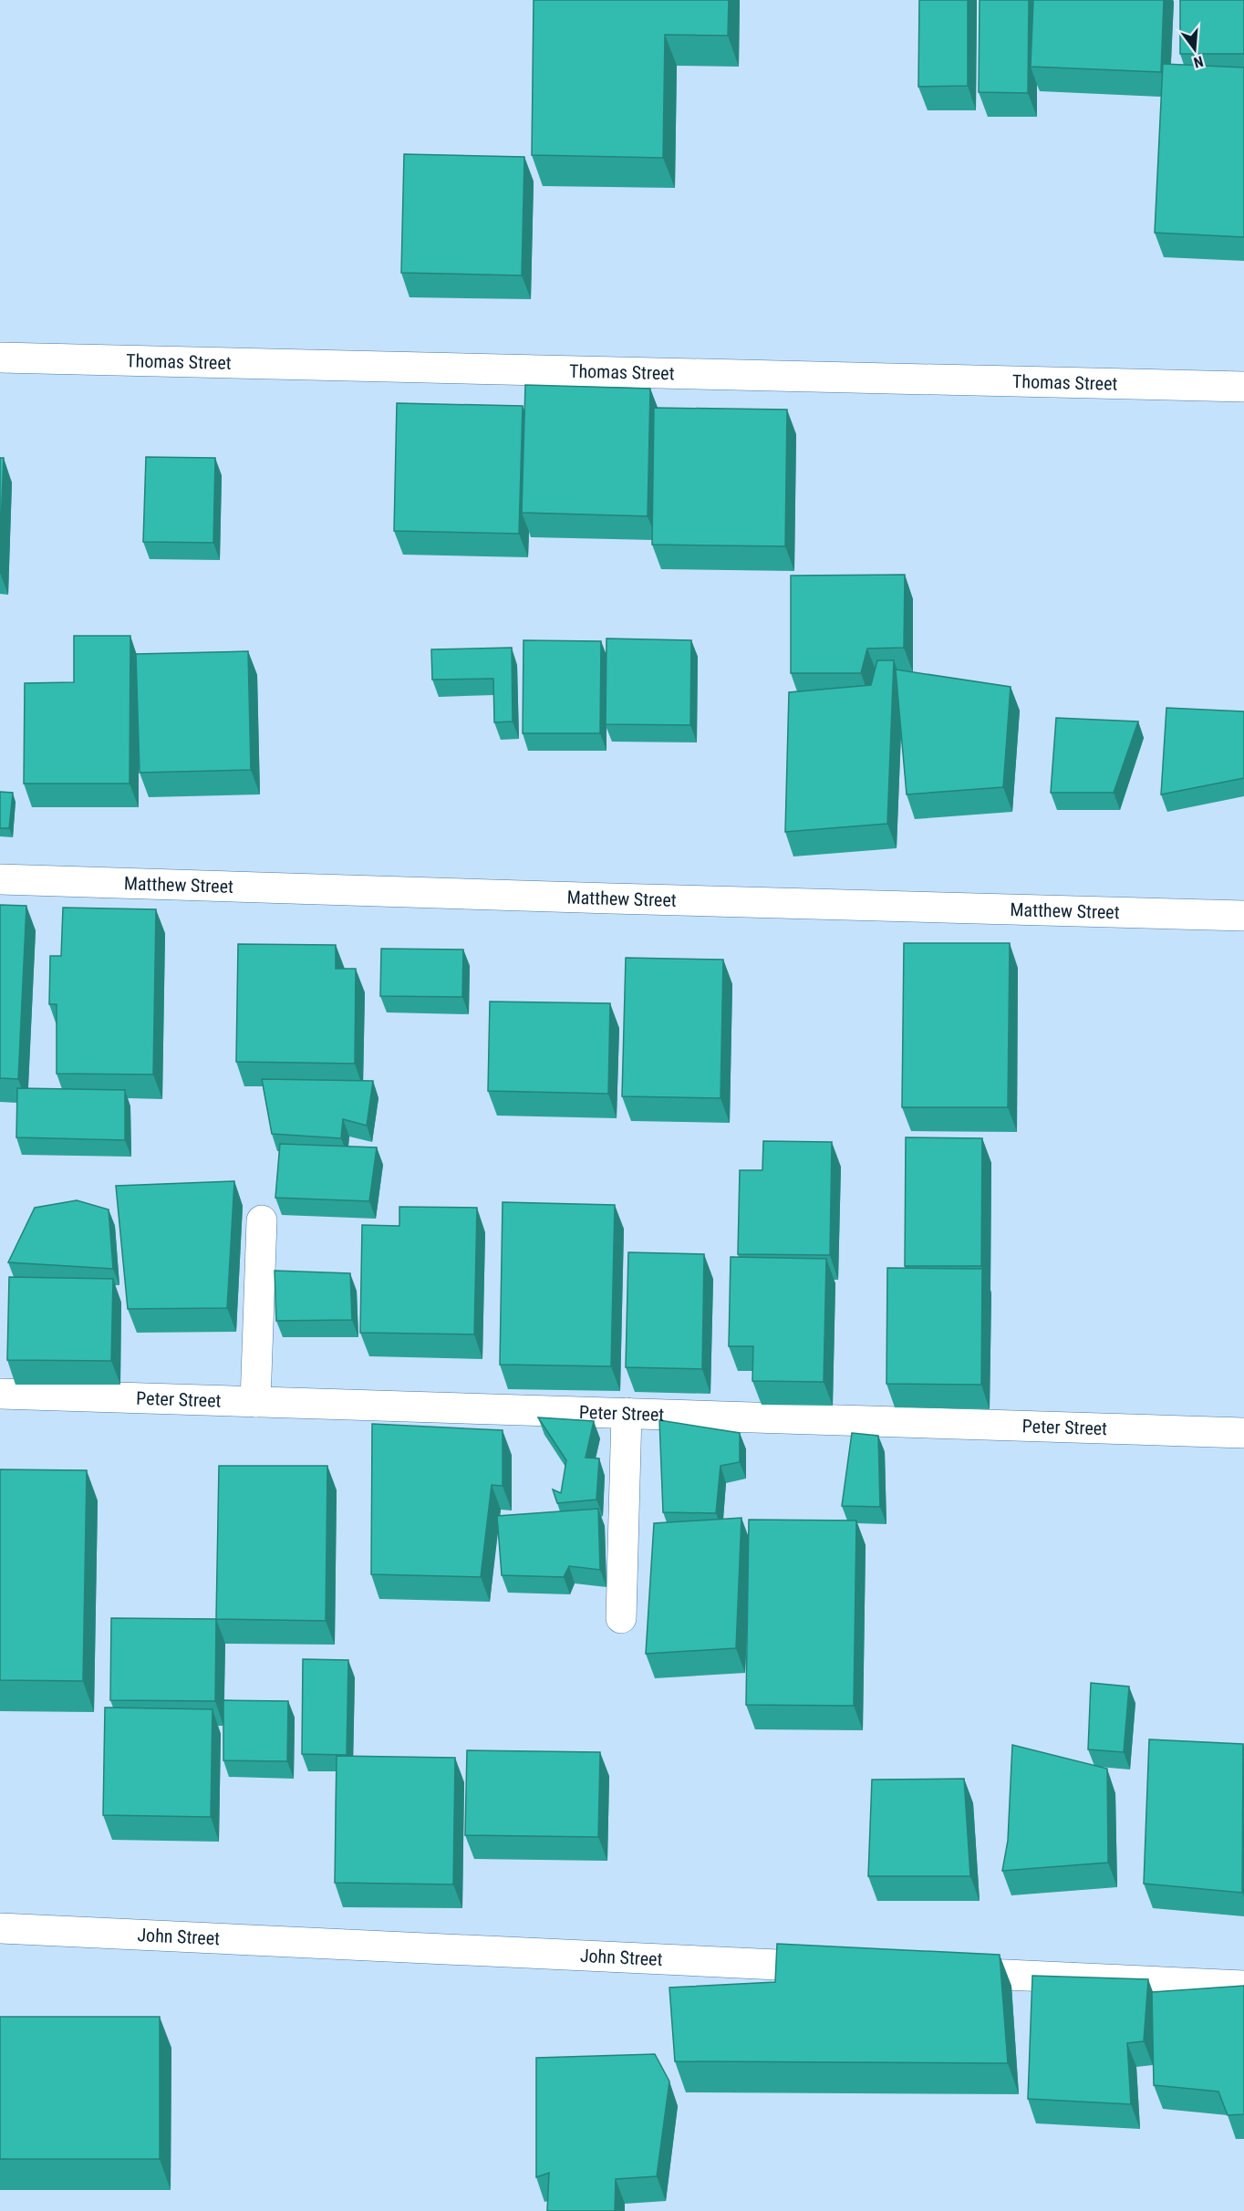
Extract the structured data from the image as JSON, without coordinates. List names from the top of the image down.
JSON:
{
  "streets": {
    "street": [
      "Thomas Street",
      "Matthew Street",
      "Peter Street",
      "John Street"
    ]
  },
  "north": "bottom"
}
